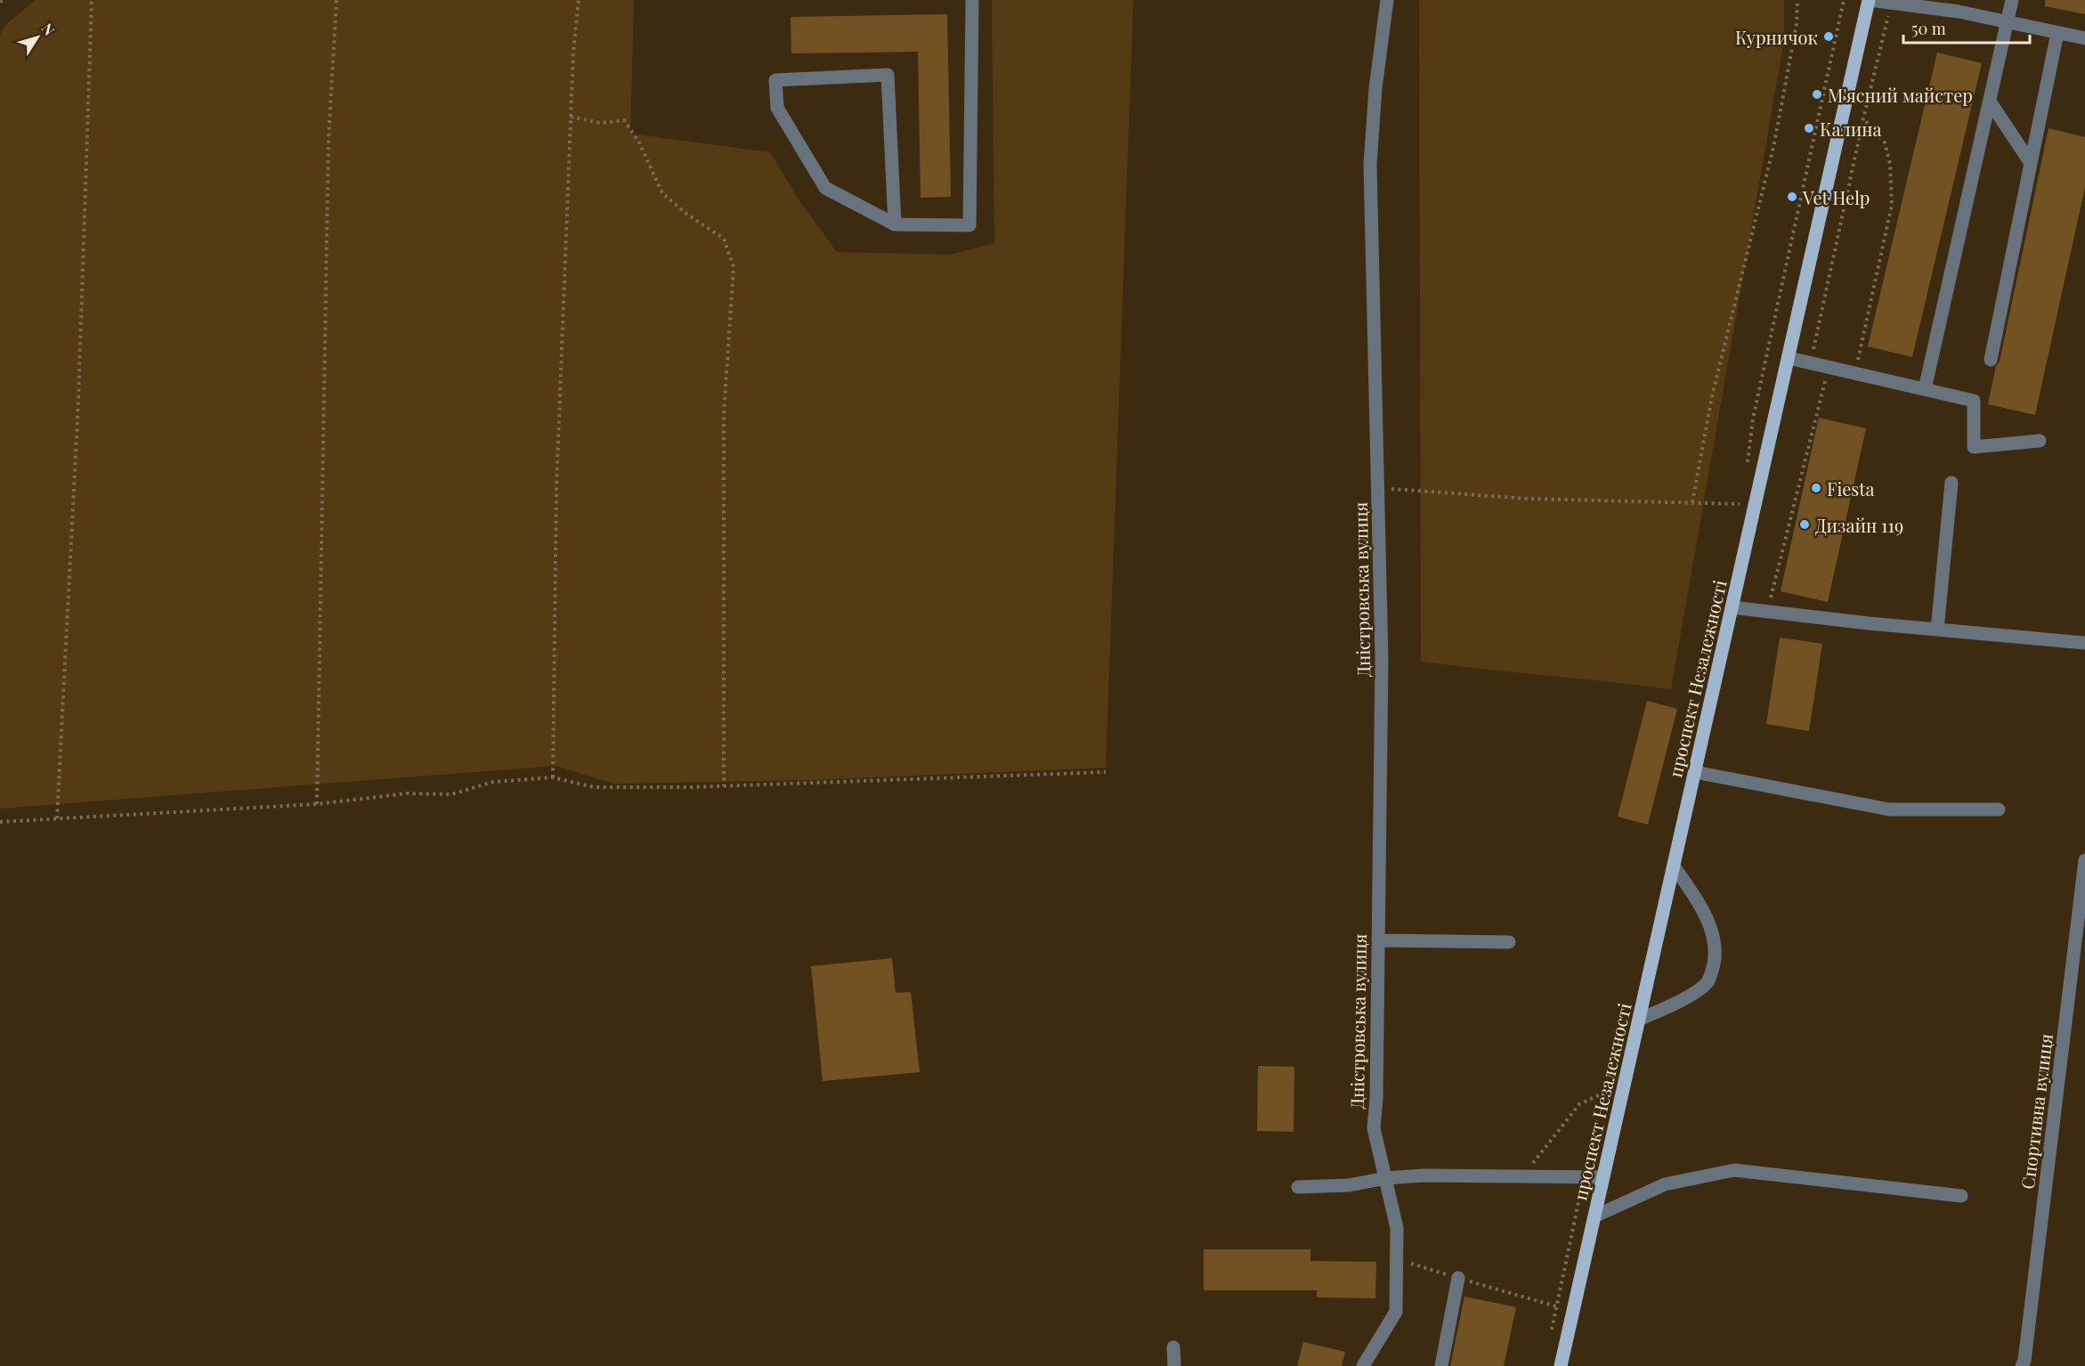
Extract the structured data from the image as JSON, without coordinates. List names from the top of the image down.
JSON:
{
  "streets": {
    "main road": ["проспект Незалежності"],
    "street": ["Дністровська вулиця", "Спортивна вулиця"]
  },
  "places": [
    "Курничок",
    "М'ясний майстер",
    "Калина",
    "Vet Help",
    "Fiesta",
    "Дизайн 119"
  ],
  "scale_bar": "50 m",
  "north": "top right"
}
